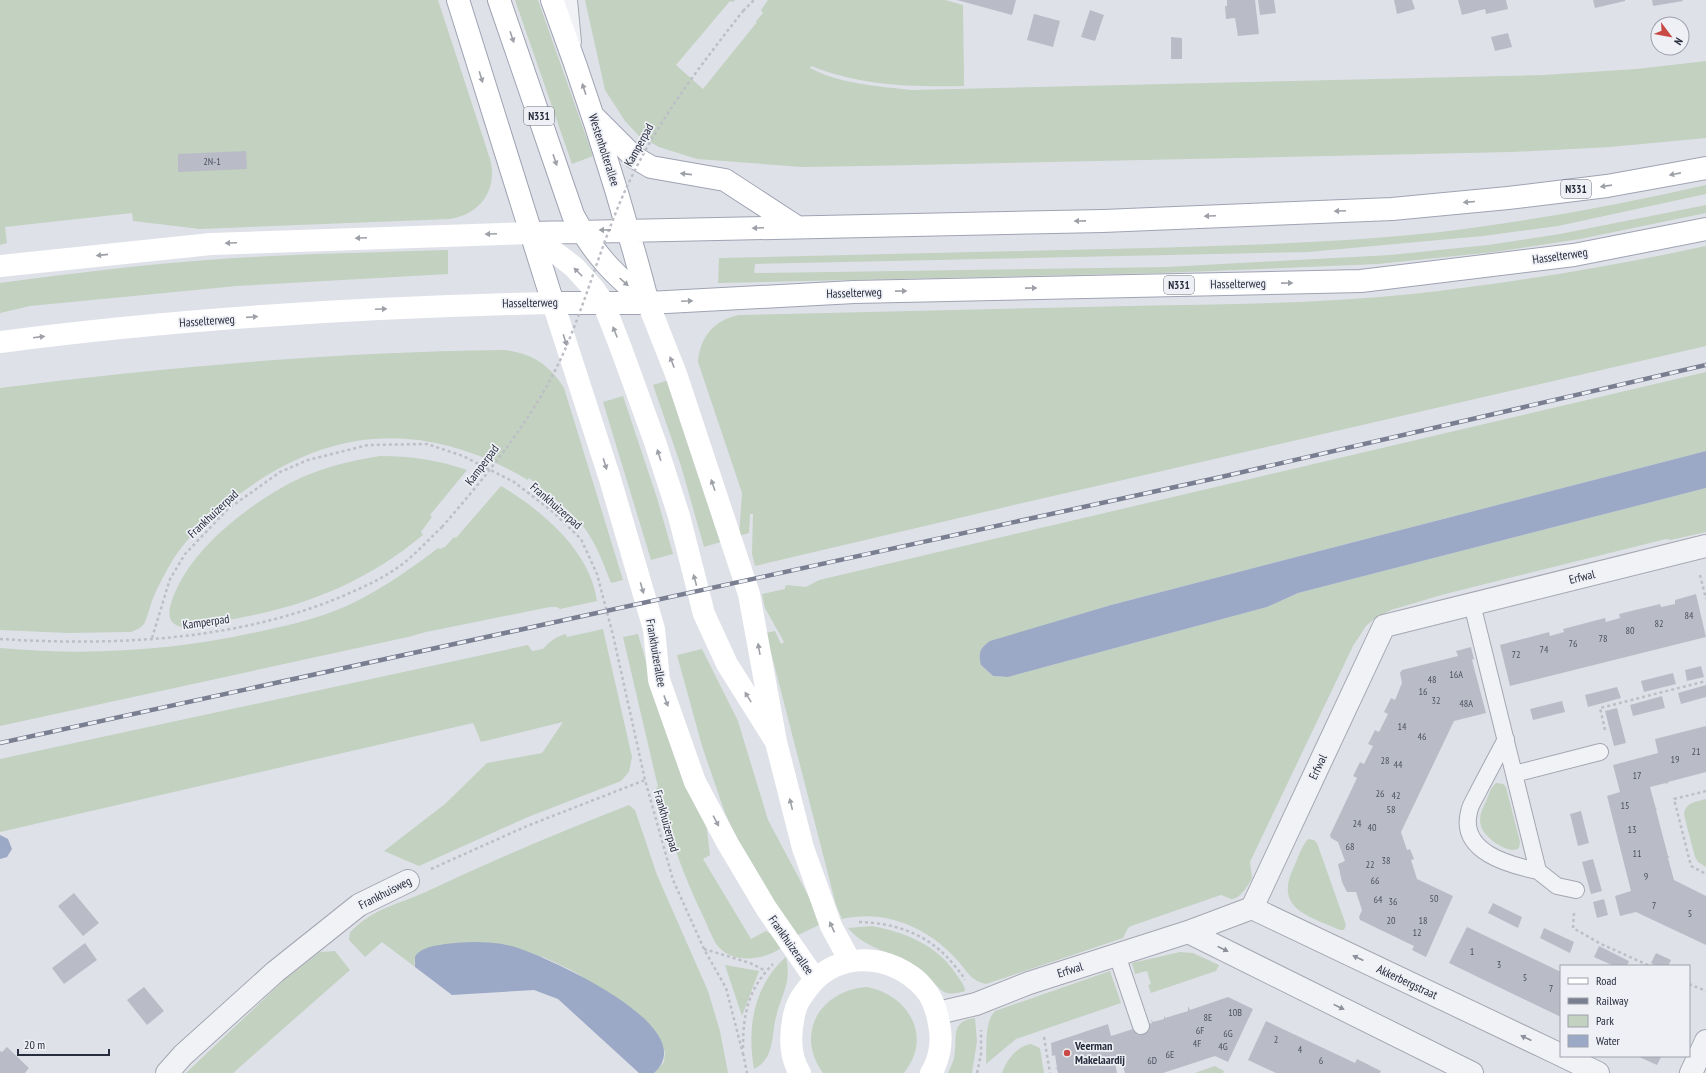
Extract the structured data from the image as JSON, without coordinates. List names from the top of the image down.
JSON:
{
  "streets": {
    "main road": [
      "N331",
      "Westenholterallee",
      "Hasselterweg",
      "Frankhuizerallee"
    ],
    "street": ["Erfwal", "Frankhuisweg", "Akkerbergstraat"],
    "path": ["Kamperpad", "Frankhuizerpad"]
  },
  "crossings": [
    ["N331", "Westenholterallee"],
    ["N331", "Hasselterweg"],
    ["Kamperpad", "Frankhuizerpad"],
    ["Westenholterallee", "Hasselterweg"],
    ["Hasselterweg", "Frankhuizerallee"],
    ["Frankhuizerpad", "Frankhuisweg"],
    ["Erfwal", "Akkerbergstraat"]
  ],
  "places": ["Veerman Makelaardij"],
  "house_numbers": [
    "2N-1",
    "84",
    "82",
    "80",
    "78",
    "76",
    "74",
    "72",
    "16A",
    "48",
    "16",
    "32",
    "48A",
    "14",
    "46",
    "21",
    "19",
    "28",
    "44",
    "17",
    "26",
    "42",
    "15",
    "58",
    "24",
    "40",
    "13",
    "68",
    "11",
    "38",
    "22",
    "9",
    "66",
    "50",
    "64",
    "36",
    "7",
    "5",
    "20",
    "18",
    "12",
    "1",
    "3",
    "5",
    "7",
    "10B",
    "8E",
    "6F",
    "6G",
    "2",
    "4F",
    "4G",
    "4",
    "6E",
    "6D",
    "6"
  ],
  "legend": [
    "Road",
    "Railway",
    "Park",
    "Water"
  ],
  "scale_bar": "20 m",
  "north": "bottom right"
}
